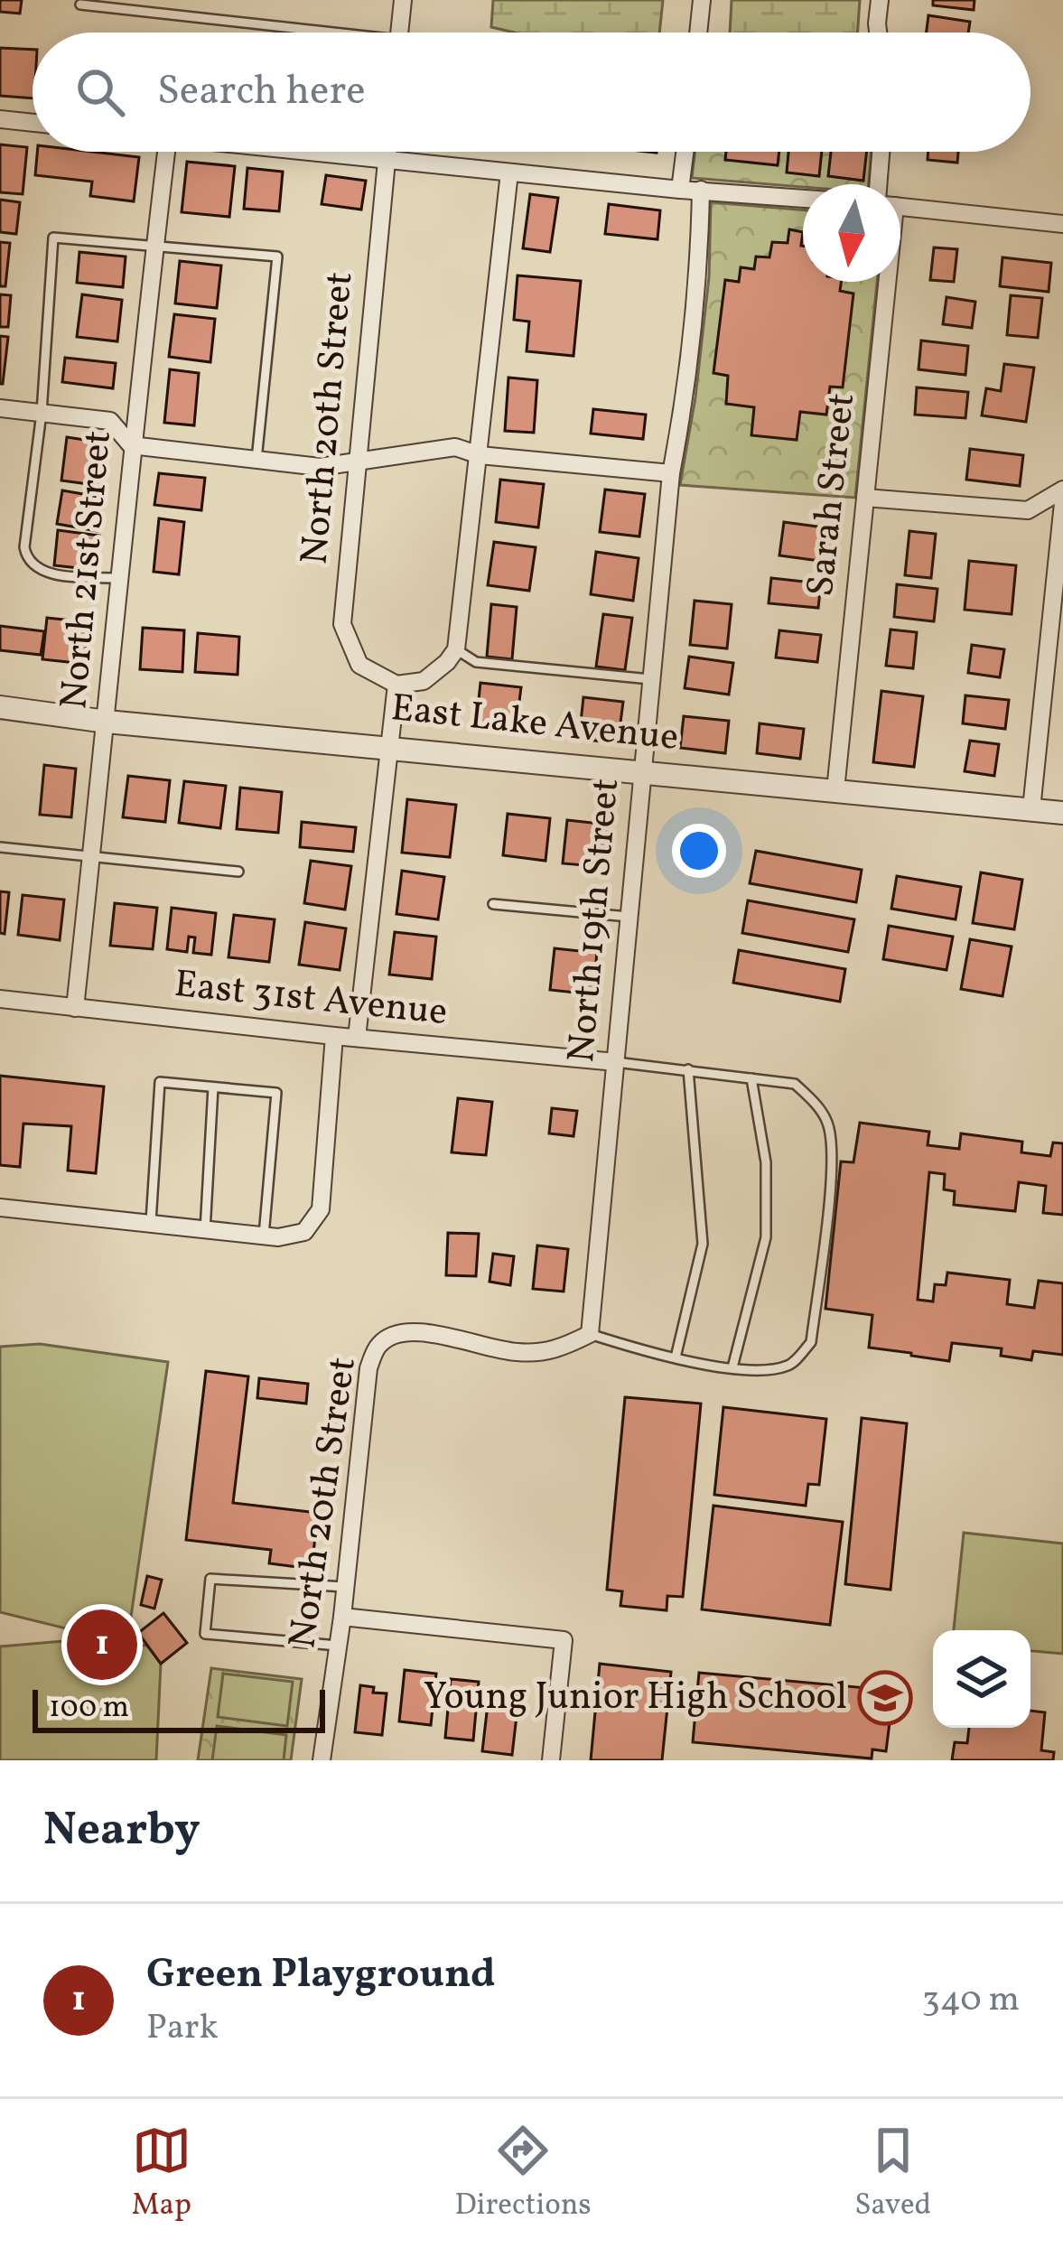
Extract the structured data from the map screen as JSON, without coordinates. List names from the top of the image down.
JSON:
{
  "streets": {
    "street": [
      "North 20th Street",
      "Sarah Street",
      "North 21st Street",
      "East Lake Avenue",
      "North 19th Street",
      "East 31st Avenue"
    ]
  },
  "crossings": [
    ["North 20th Street", "North 19th Street"],
    ["Sarah Street", "East Lake Avenue"],
    ["North 21st Street", "East Lake Avenue"],
    ["North 21st Street", "East 31st Avenue"],
    ["East Lake Avenue", "North 19th Street"],
    ["North 19th Street", "East 31st Avenue"]
  ],
  "places": {
    "school or university": ["Young Junior High School"]
  },
  "scale_bar": "100 m",
  "north": "bottom",
  "page": {
    "search": "Search here",
    "pins": "1",
    "scale": "100 m",
    "heading": "Nearby",
    "list": [
      {
        "mark": "1",
        "name": "Green Playground",
        "note": "Park",
        "value": "340 m"
      }
    ],
    "nav": ["Map", "Directions", "Saved"]
  }
}
